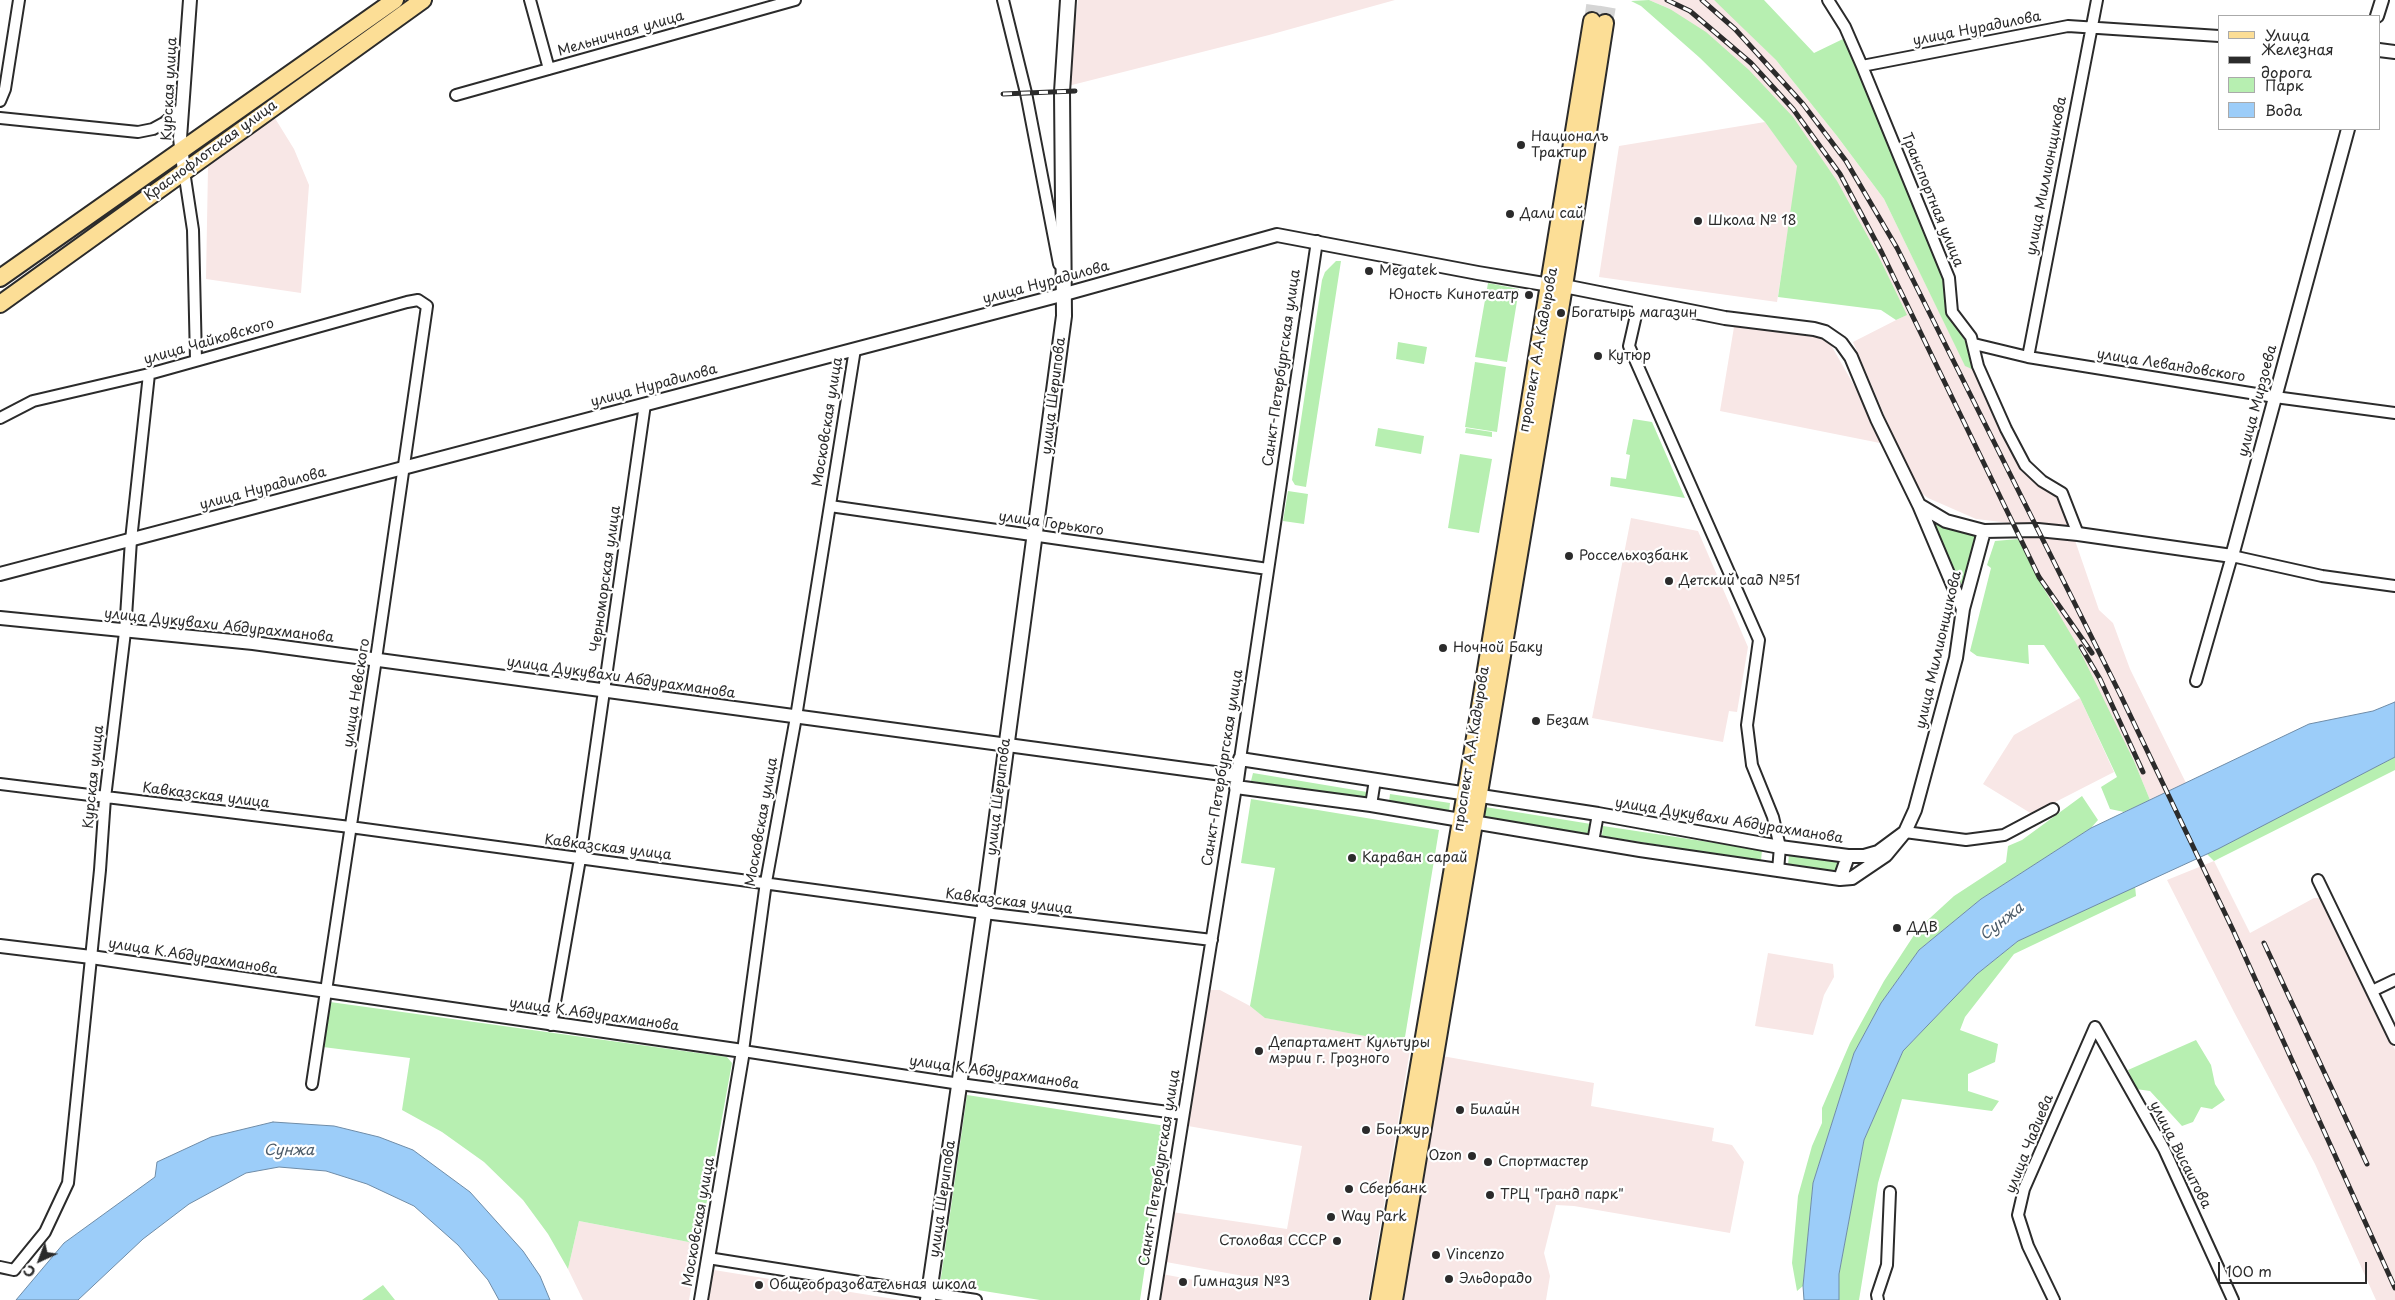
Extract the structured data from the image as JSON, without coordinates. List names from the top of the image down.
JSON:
{
  "streets": {
    "main road": ["Краснофлотская улица", "проспект А.А.Кадырова", "улица Шерипова"],
    "street": [
      "улица Нурадилова",
      "Мельничная улица",
      "Курская улица",
      "улица Миллионщикова",
      "Транспортная улица",
      "улица Чайковского",
      "улица Левандовского",
      "Санкт-Петербургская улица",
      "улица Мирзоева",
      "Московская улица",
      "улица Горького",
      "Черноморская улица",
      "улица Дукувахи Абдурахманова",
      "улица Невского",
      "Кавказская улица",
      "улица К.Абдурахманова",
      "улица Чадиева",
      "улица Висаитова"
    ]
  },
  "crossings": [
    ["улица Нурадилова", "Курская улица"],
    ["улица Нурадилова", "улица Миллионщикова"],
    ["улица Нурадилова", "Транспортная улица"],
    ["улица Нурадилова", "проспект А.А.Кадырова"],
    ["улица Нурадилова", "Санкт-Петербургская улица"],
    ["улица Нурадилова", "улица Шерипова"],
    ["улица Нурадилова", "Московская улица"],
    ["улица Нурадилова", "Черноморская улица"],
    ["улица Нурадилова", "улица Невского"],
    ["Курская улица", "Краснофлотская улица"],
    ["Курская улица", "улица Чайковского"],
    ["Курская улица", "улица Дукувахи Абдурахманова"],
    ["Курская улица", "Кавказская улица"],
    ["Курская улица", "улица К.Абдурахманова"],
    ["улица Миллионщикова", "улица Левандовского"],
    ["улица Миллионщикова", "улица Дукувахи Абдурахманова"],
    ["Транспортная улица", "улица Левандовского"],
    ["улица Чайковского", "улица Невского"],
    ["проспект А.А.Кадырова", "улица Дукувахи Абдурахманова"],
    ["улица Левандовского", "улица Мирзоева"],
    ["Санкт-Петербургская улица", "улица Горького"],
    ["Санкт-Петербургская улица", "улица Дукувахи Абдурахманова"],
    ["Санкт-Петербургская улица", "Кавказская улица"],
    ["Санкт-Петербургская улица", "улица К.Абдурахманова"],
    ["улица Шерипова", "улица Горького"],
    ["улица Шерипова", "улица Дукувахи Абдурахманова"],
    ["улица Шерипова", "Кавказская улица"],
    ["улица Шерипова", "улица К.Абдурахманова"],
    ["Московская улица", "улица Горького"],
    ["Московская улица", "улица Дукувахи Абдурахманова"],
    ["Московская улица", "Кавказская улица"],
    ["Московская улица", "улица К.Абдурахманова"],
    ["Черноморская улица", "улица Дукувахи Абдурахманова"],
    ["Черноморская улица", "Кавказская улица"],
    ["Черноморская улица", "улица К.Абдурахманова"],
    ["улица Дукувахи Абдурахманова", "улица Невского"],
    ["улица Невского", "Кавказская улица"],
    ["улица Невского", "улица К.Абдурахманова"],
    ["улица Чадиева", "улица Висаитова"]
  ],
  "water": ["Сунжа"],
  "places": [
    "Националъ Трактир",
    "Дали сай",
    "Школа № 18",
    "Megatek",
    "Юность Кинотеатр",
    "Богатырь магазин",
    "Кутюр",
    "Россельхозбанк",
    "Детский сад №51",
    "Ночной Баку",
    "Безам",
    "Караван сарай",
    "ДДВ",
    "Департамент Культуры мэрии г. Грозного",
    "Билайн",
    "Бонжур",
    "Ozon",
    "Спортмастер",
    "Сбербанк",
    "ТРЦ \"Гранд парк\"",
    "Way Park",
    "Столовая СССР",
    "Vincenzo",
    "Эльдорадо",
    "Гимназия №3",
    "Общеобразовательная школа"
  ],
  "legend": [
    "Улица",
    "Железная дорога",
    "Парк",
    "Вода"
  ],
  "scale_bar": "100 m",
  "north": "bottom left"
}
